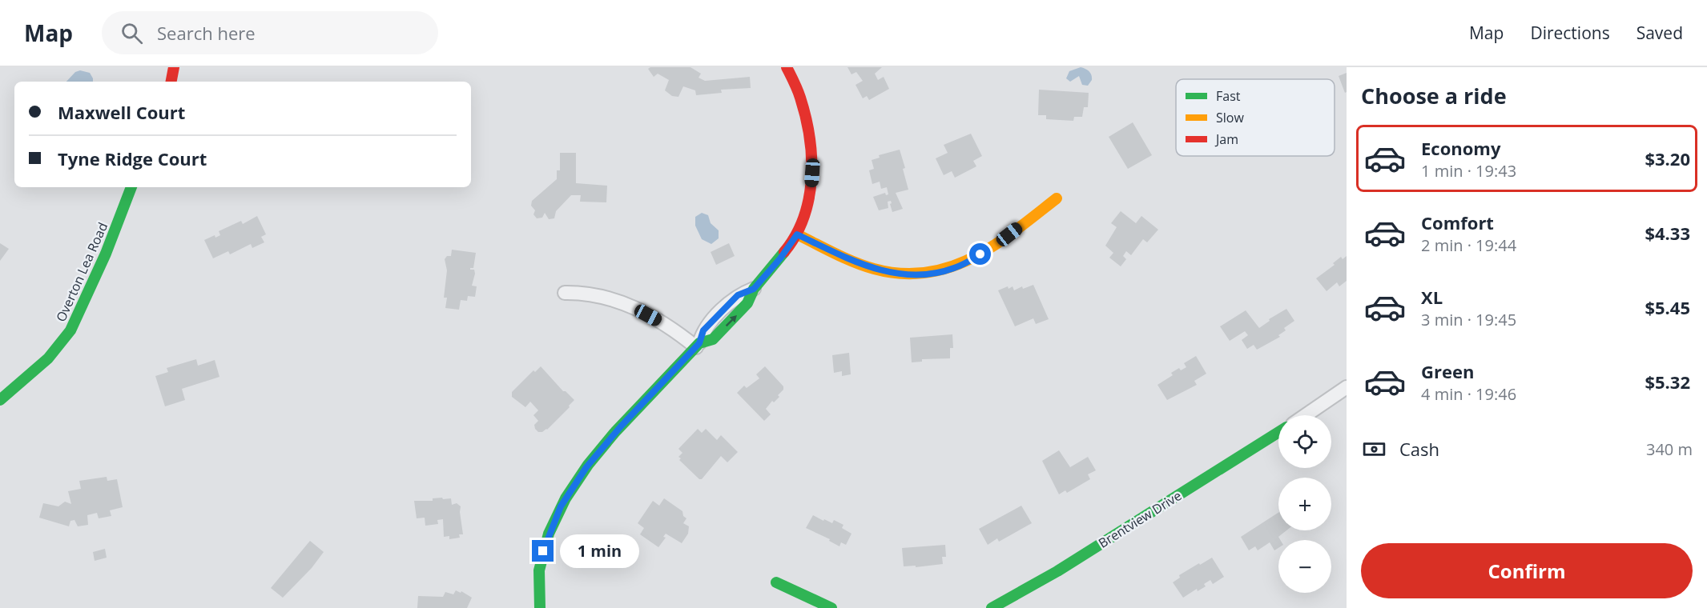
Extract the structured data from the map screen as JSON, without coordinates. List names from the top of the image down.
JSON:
{
  "streets": {
    "street": ["Overton Lea Road", "Brentview Drive"]
  },
  "legend": ["Fast", "Slow", "Jam"],
  "page": {
    "header": "Map",
    "search": "Search here",
    "nav": ["Map", "Directions", "Saved"],
    "heading": "Choose a ride",
    "banner": ["Maxwell Court", "Tyne Ridge Court"],
    "list": [
      {
        "name": "Economy",
        "note": "1 min · 19:43",
        "value": "$3.20"
      },
      {
        "name": "Comfort",
        "note": "2 min · 19:44",
        "value": "$4.33"
      },
      {
        "name": "XL",
        "note": "3 min · 19:45",
        "value": "$5.45"
      },
      {
        "name": "Green",
        "note": "4 min · 19:46",
        "value": "$5.32"
      }
    ],
    "map_buttons": ["+", "−"],
    "pay": ["Cash", "340 m"],
    "buttons": "Confirm",
    "bubble": "1 min"
  }
}
